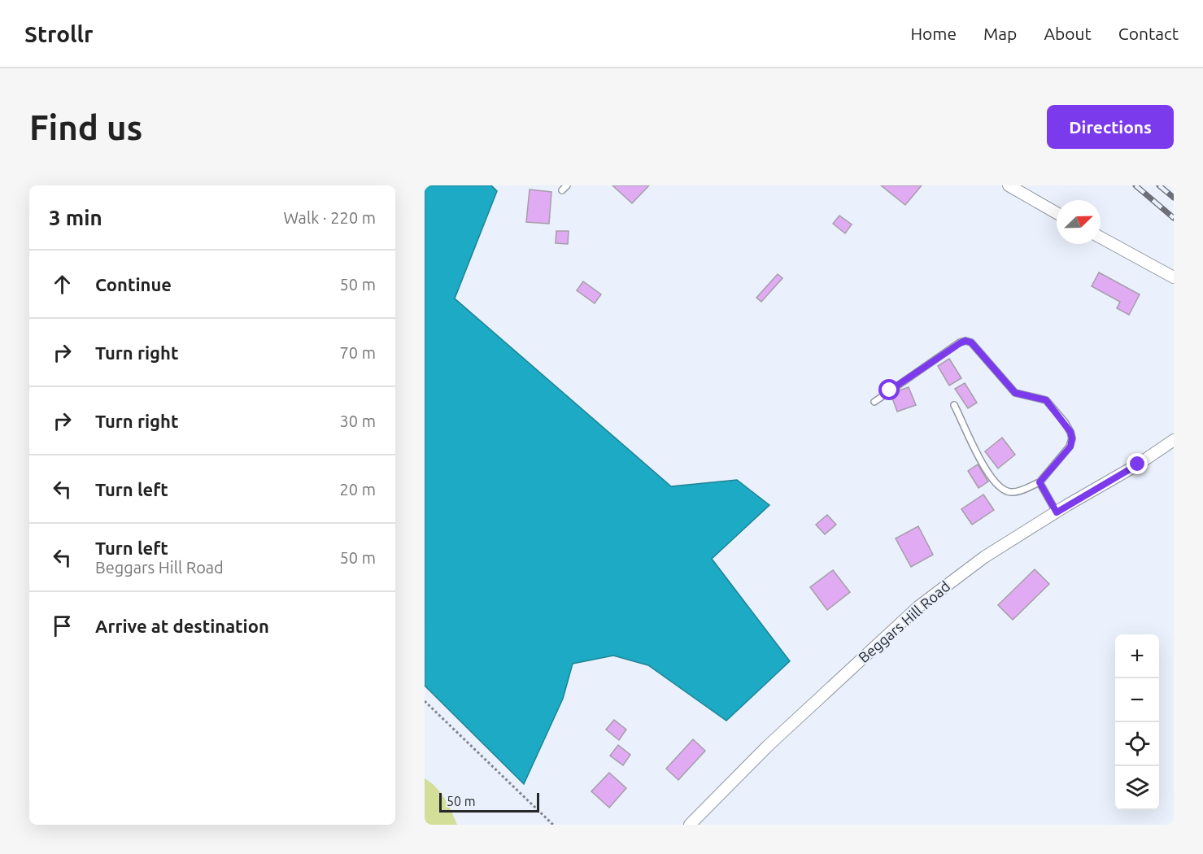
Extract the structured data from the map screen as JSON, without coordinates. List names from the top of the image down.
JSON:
{
  "streets": {
    "street": ["Beggars Hill Road"]
  },
  "scale_bar": "50 m",
  "north": "top right",
  "page": {
    "header": "Strollr",
    "nav": [
      "Home",
      "Map",
      "About",
      "Contact"
    ],
    "buttons": "Directions",
    "title": "Find us",
    "heading": ["3 min", "Walk · 220 m"],
    "list": [
      ["Continue", "50 m"],
      ["Turn right", "70 m"],
      ["Turn right", "30 m"],
      ["Turn left", "20 m"],
      ["Turn left", "Beggars Hill Road", "50 m"],
      "Arrive at destination"
    ],
    "map_buttons": ["+", "−"],
    "scale": "50 m"
  }
}
